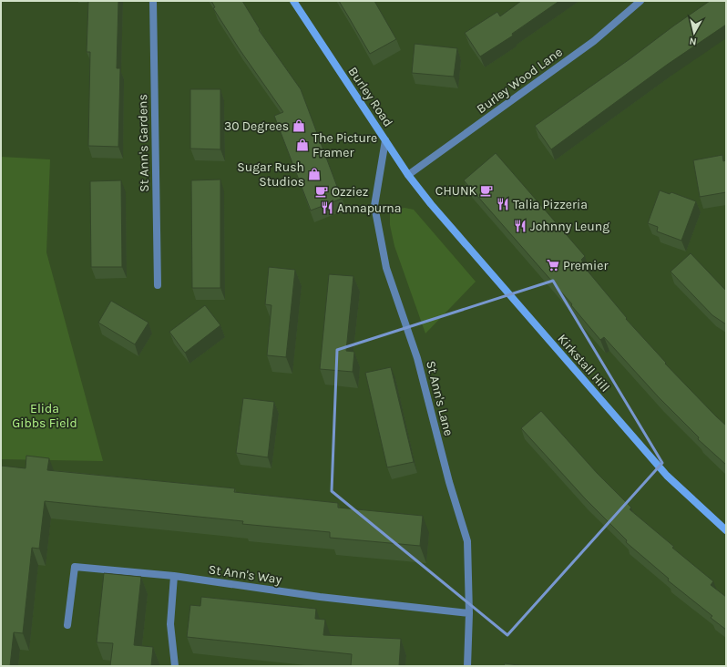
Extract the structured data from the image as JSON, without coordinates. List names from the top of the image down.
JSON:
{
  "streets": {
    "street": [
      "Burley Wood Lane",
      "Burley Road",
      "St Ann's Gardens",
      "Kirkstall Hill",
      "St Ann's Lane",
      "St Ann's Way"
    ]
  },
  "crossings": [
    ["Burley Wood Lane", "Burley Road"],
    ["Burley Road", "Kirkstall Hill"],
    ["Burley Road", "St Ann's Lane"],
    ["St Ann's Lane", "St Ann's Way"]
  ],
  "parks": ["Elida Gibbs Field"],
  "places": {
    "shop": ["30 Degrees", "The Picture Framer", "Sugar Rush Studios"],
    "cafe": ["CHUNK", "Ozziez"],
    "restaurant": ["Talia Pizzeria", "Annapurna", "Johnny Leung"],
    "supermarket": ["Premier"]
  },
  "north": "bottom"
}
